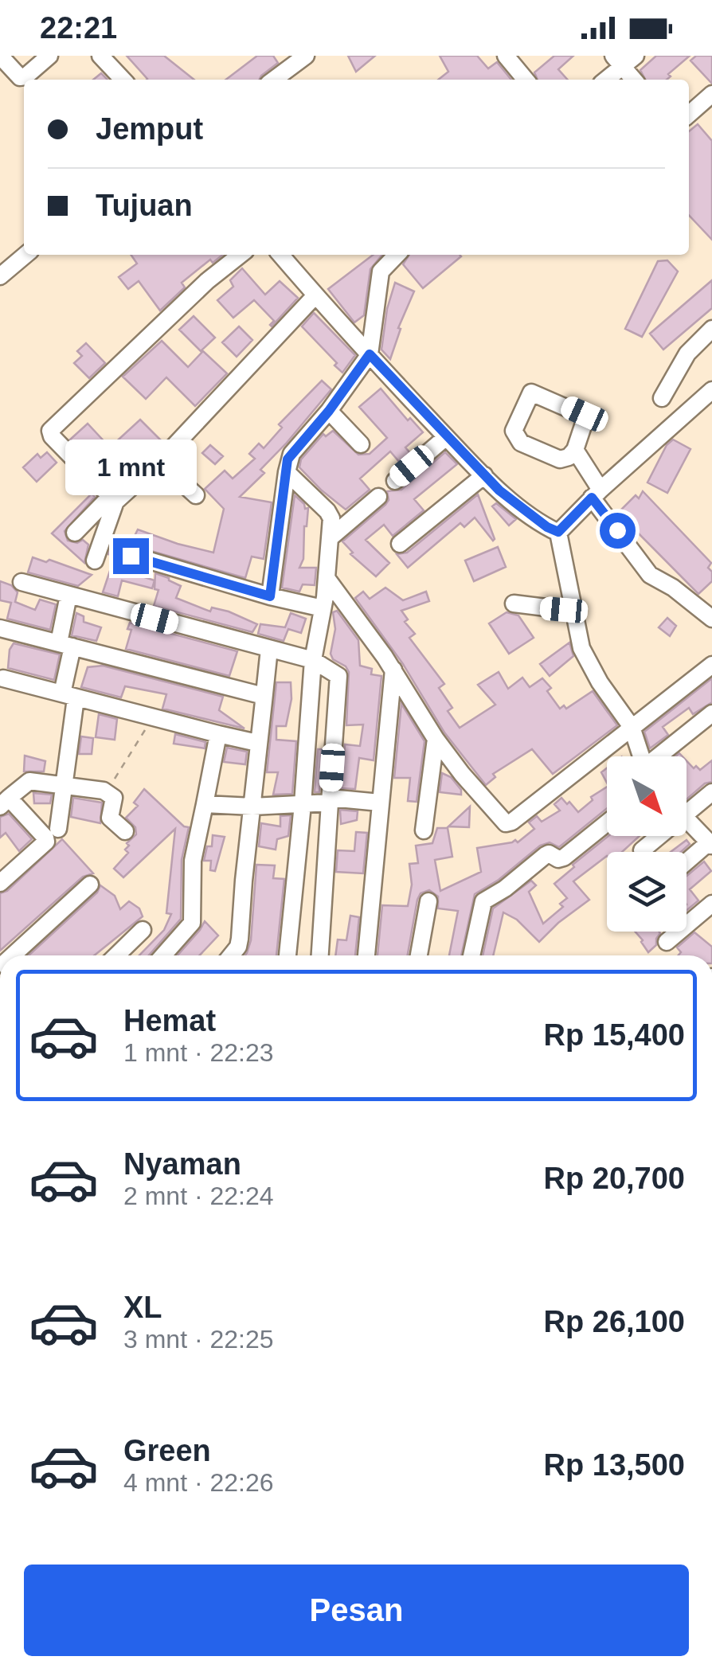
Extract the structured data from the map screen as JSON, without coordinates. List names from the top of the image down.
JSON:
{
  "north": "bottom right",
  "page": {
    "status": "22:21",
    "banner": ["Jemput", "Tujuan"],
    "bubble": "1 mnt",
    "list": [
      {
        "name": "Hemat",
        "note": "1 mnt · 22:23",
        "value": "Rp 15,400"
      },
      {
        "name": "Nyaman",
        "note": "2 mnt · 22:24",
        "value": "Rp 20,700"
      },
      {
        "name": "XL",
        "note": "3 mnt · 22:25",
        "value": "Rp 26,100"
      },
      {
        "name": "Green",
        "note": "4 mnt · 22:26",
        "value": "Rp 13,500"
      }
    ],
    "buttons": "Pesan"
  }
}
